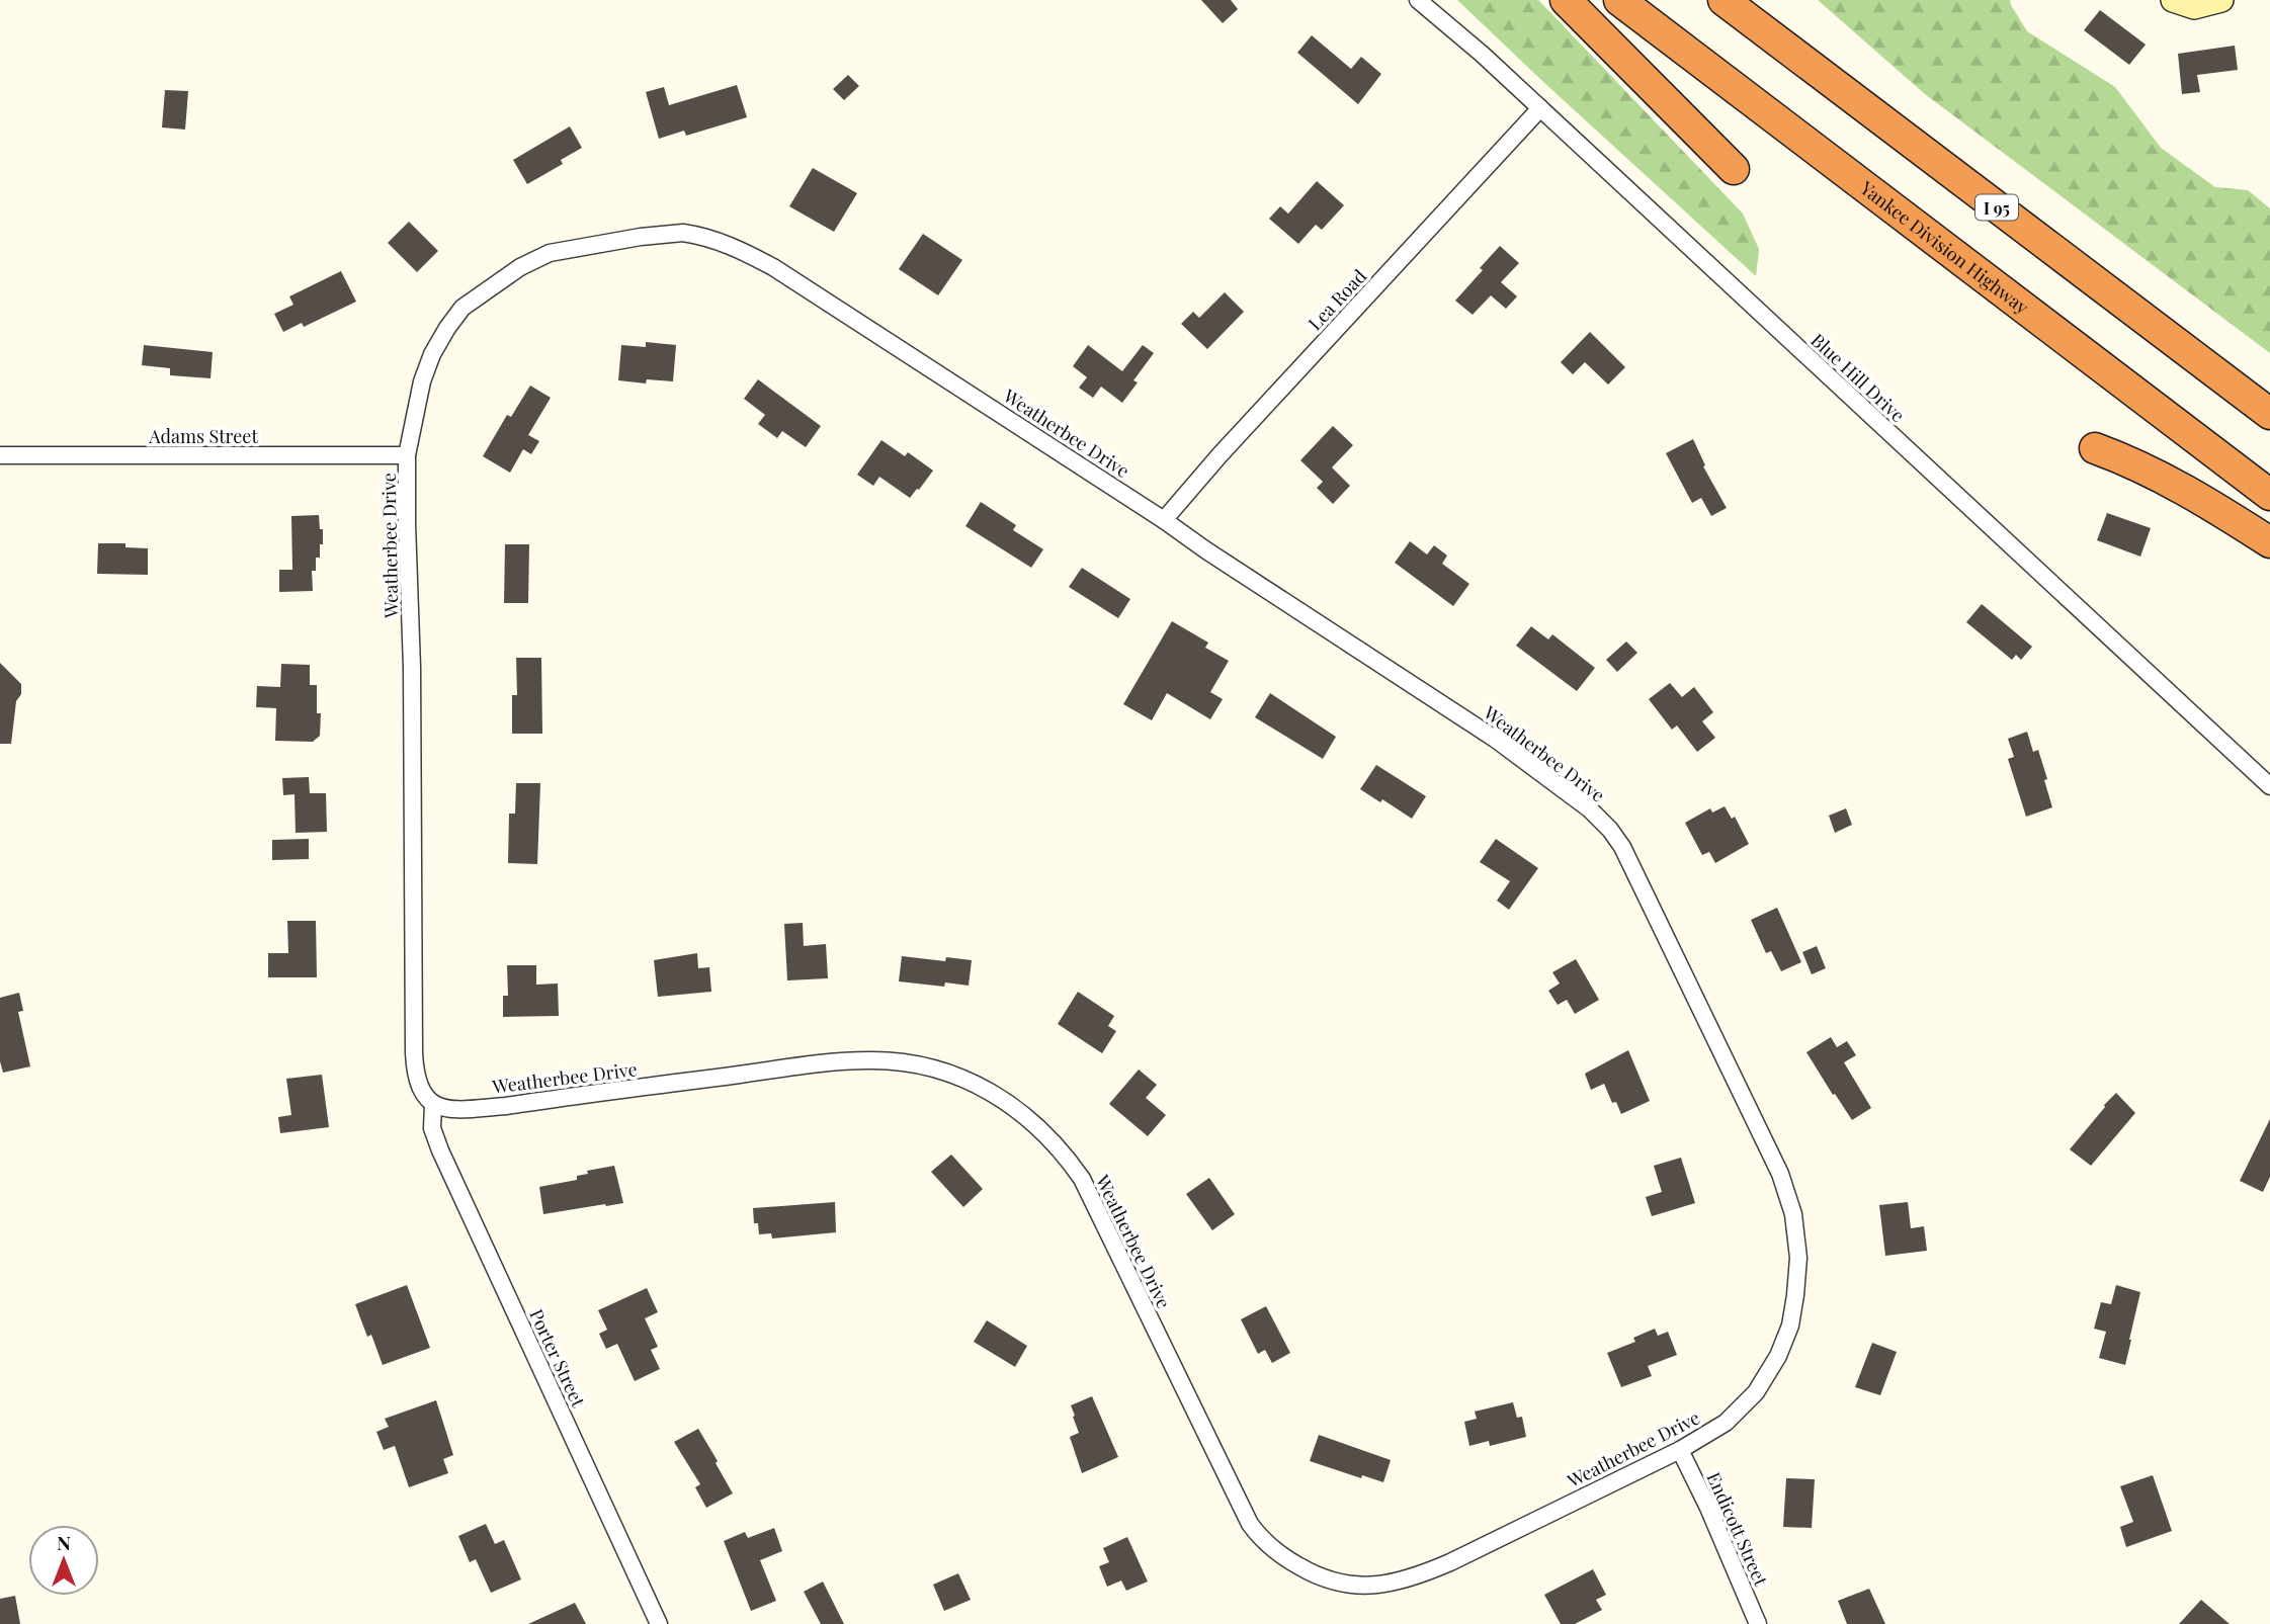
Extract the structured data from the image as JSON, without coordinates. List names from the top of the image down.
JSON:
{
  "streets": {
    "highway": ["I 95", "Yankee Division Highway"],
    "street": [
      "Lea Road",
      "Blue Hill Drive",
      "Weatherbee Drive",
      "Adams Street",
      "Porter Street",
      "Endicott Street"
    ]
  },
  "crossings": [
    ["Lea Road", "Blue Hill Drive"],
    ["Lea Road", "Weatherbee Drive"],
    ["Weatherbee Drive", "Adams Street"],
    ["Weatherbee Drive", "Porter Street"],
    ["Weatherbee Drive", "Endicott Street"]
  ],
  "north": "top"
}
